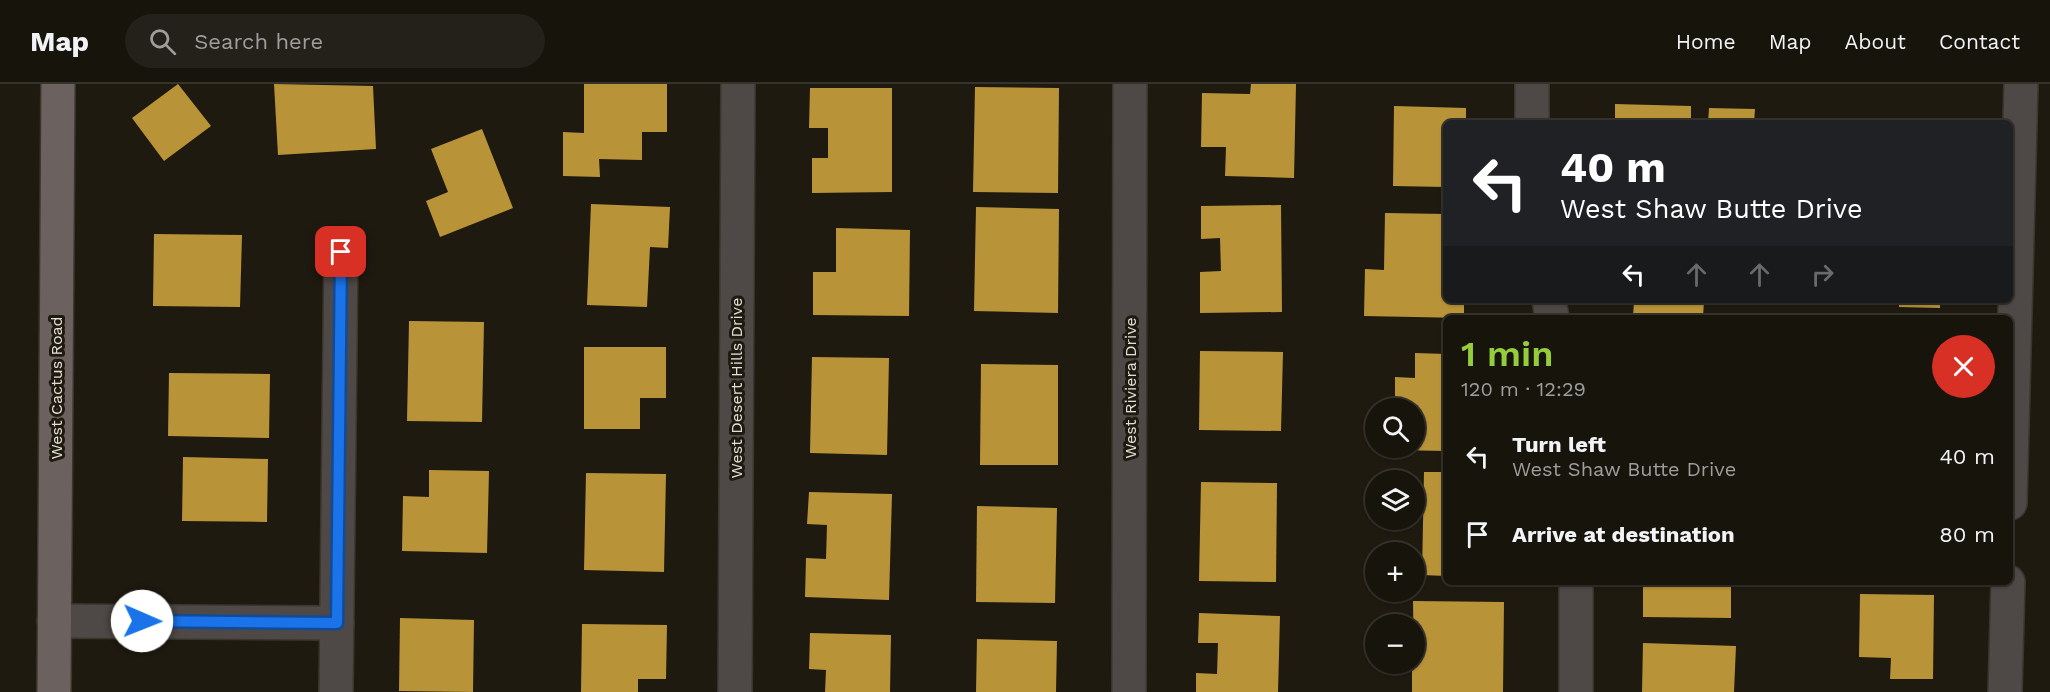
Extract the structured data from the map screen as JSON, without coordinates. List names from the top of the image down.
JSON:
{
  "streets": {
    "main road": ["West Cactus Road"],
    "street": ["West Desert Hills Drive", "West Riviera Drive"]
  },
  "page": {
    "header": "Map",
    "search": "Search here",
    "nav": [
      "Home",
      "Map",
      "About",
      "Contact"
    ],
    "turn": ["40 m", "West Shaw Butte Drive"],
    "heading": ["1 min", "120 m · 12:29"],
    "map_buttons": ["+", "−"],
    "list": [
      {
        "name": "Turn left",
        "note": "West Shaw Butte Drive",
        "value": "40 m"
      },
      {
        "name": "Arrive at destination",
        "value": "80 m"
      }
    ]
  }
}
